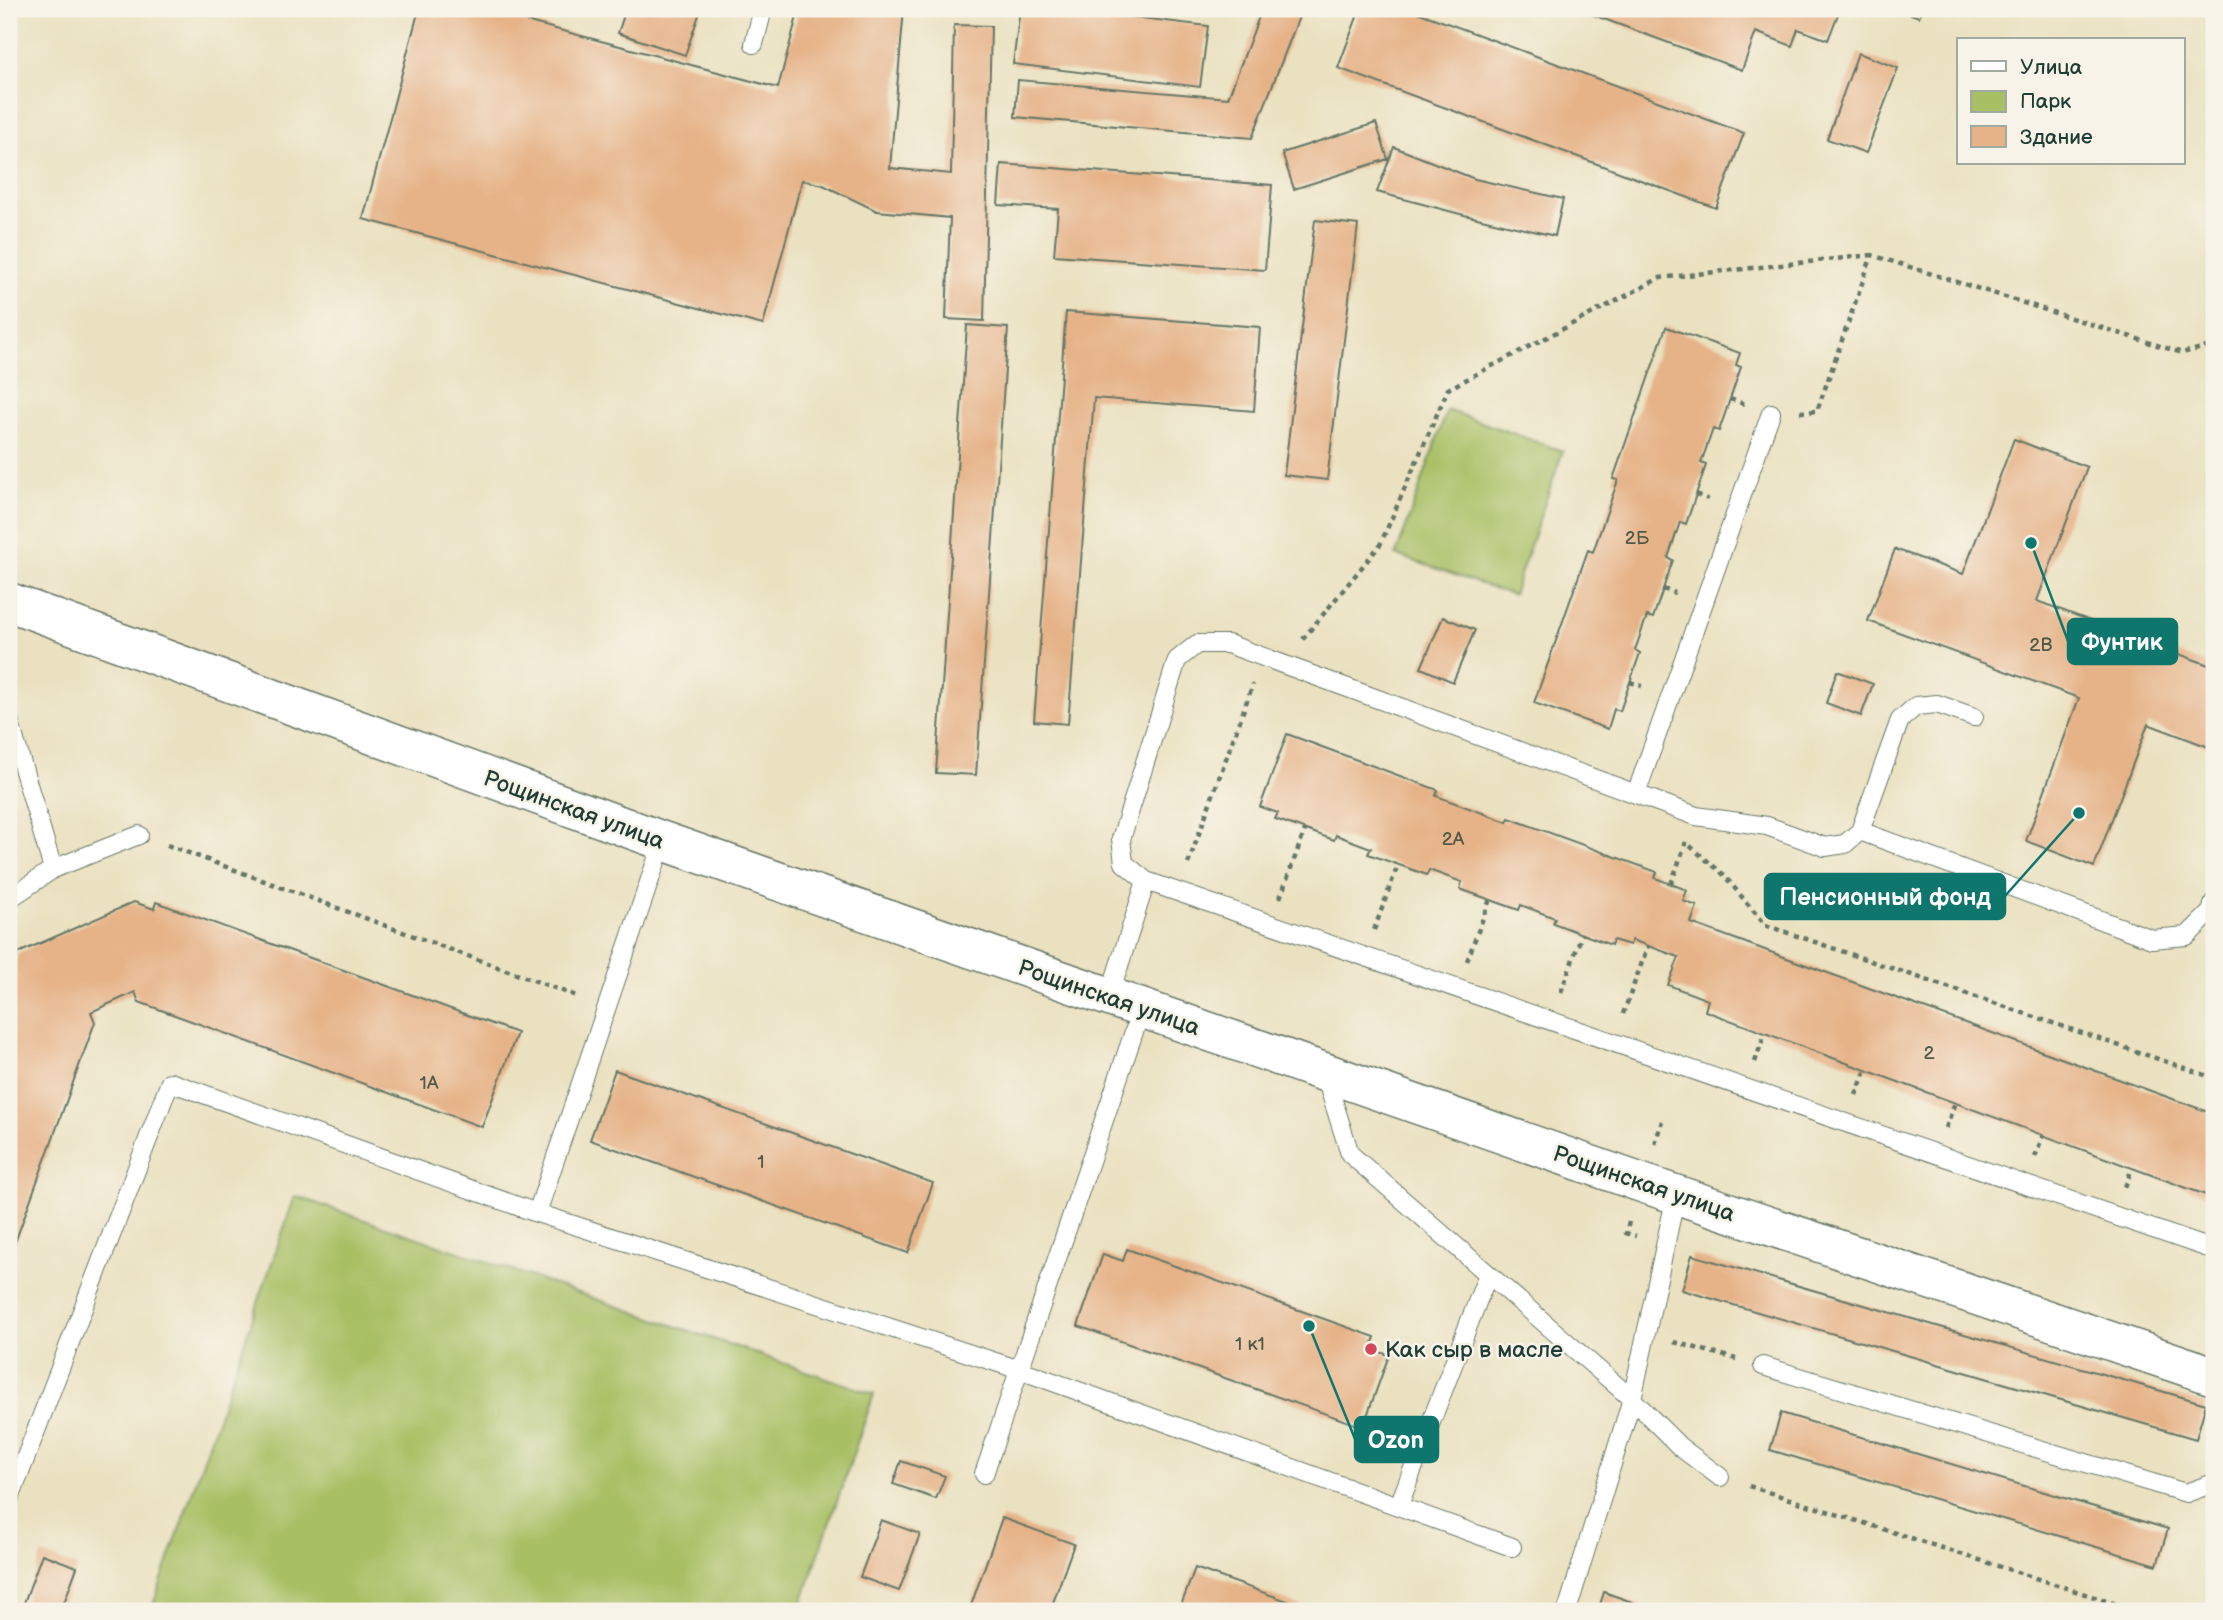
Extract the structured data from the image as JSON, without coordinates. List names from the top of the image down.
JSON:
{
  "streets": {
    "street": ["Рощинская улица"]
  },
  "places": [
    "Фунтик",
    "Пенсионный фонд",
    "Ozon",
    "Как сыр в масле"
  ],
  "house_numbers": [
    "2Б",
    "2В",
    "2А",
    "2",
    "1А",
    "1",
    "1 к1"
  ],
  "legend": ["Улица", "Парк", "Здание"]
}
